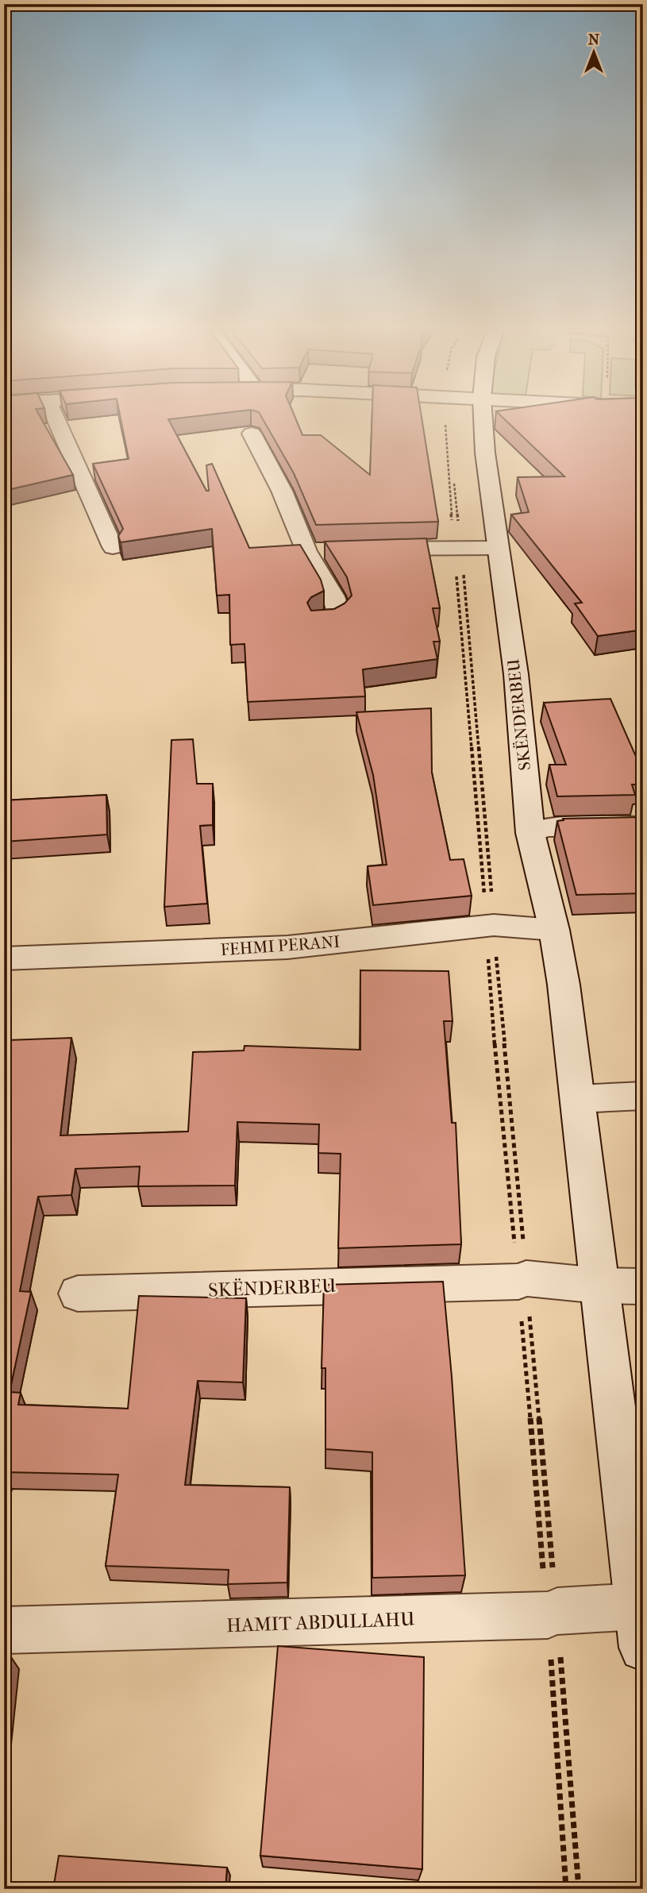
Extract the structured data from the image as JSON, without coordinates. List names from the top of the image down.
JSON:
{
  "streets": {
    "street": ["SKËNDERBEU", "FEHMI PERANI", "HAMIT ABDULLAHU"]
  },
  "crossings": [
    ["SKËNDERBEU", "FEHMI PERANI"],
    ["SKËNDERBEU", "HAMIT ABDULLAHU"]
  ],
  "north": "top"
}
